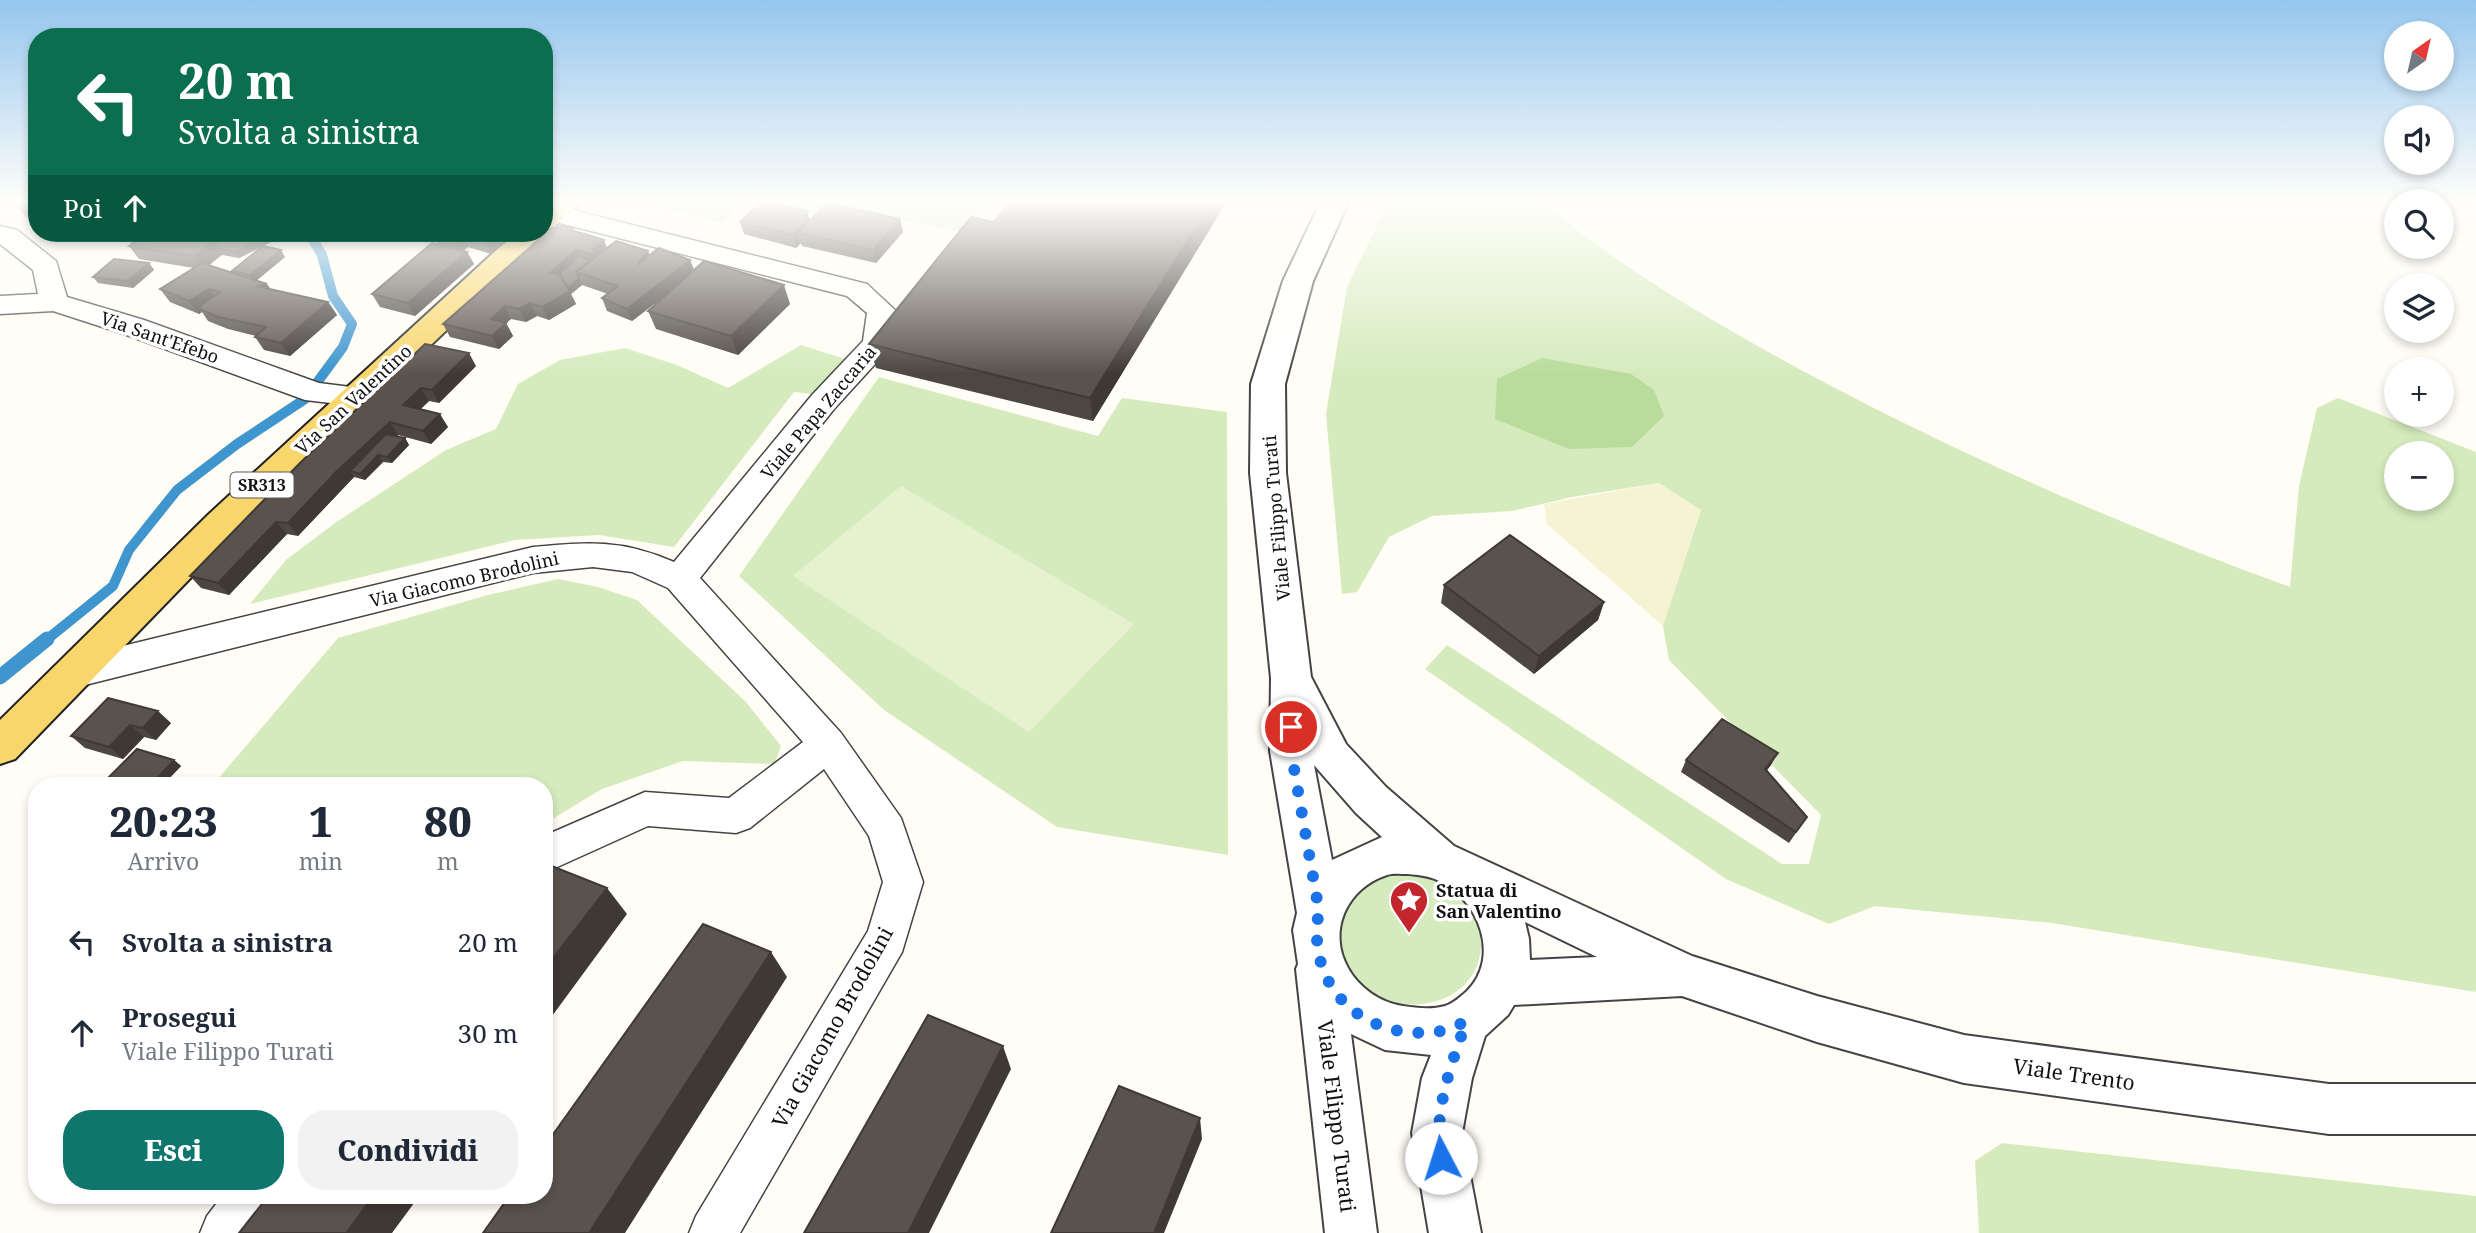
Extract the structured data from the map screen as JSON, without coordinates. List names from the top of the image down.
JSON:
{
  "streets": {
    "main road": ["Via San Valentino", "SR313"],
    "street": [
      "Via Sant'Efebo",
      "Viale Papa Zaccaria",
      "Viale Filippo Turati",
      "Via Giacomo Brodolini",
      "Viale Trento"
    ]
  },
  "crossings": [
    ["Via Sant'Efebo", "Via San Valentino"],
    ["Via San Valentino", "Via Giacomo Brodolini"],
    ["Viale Papa Zaccaria", "Via Giacomo Brodolini"],
    ["Viale Filippo Turati", "Viale Trento"]
  ],
  "places": {
    "place": ["Statua di San Valentino"]
  },
  "north": "top right",
  "page": {
    "map_buttons": ["+", "−"],
    "turn": ["20 m", "Svolta a sinistra"],
    "then": "Poi",
    "eta": [
      "20:23",
      "Arrivo",
      "1",
      "min",
      "80",
      "m"
    ],
    "list": [
      {
        "name": "Svolta a sinistra",
        "value": "20 m"
      },
      {
        "name": "Prosegui",
        "note": "Viale Filippo Turati",
        "value": "30 m"
      }
    ],
    "buttons": ["Esci", "Condividi"]
  }
}
